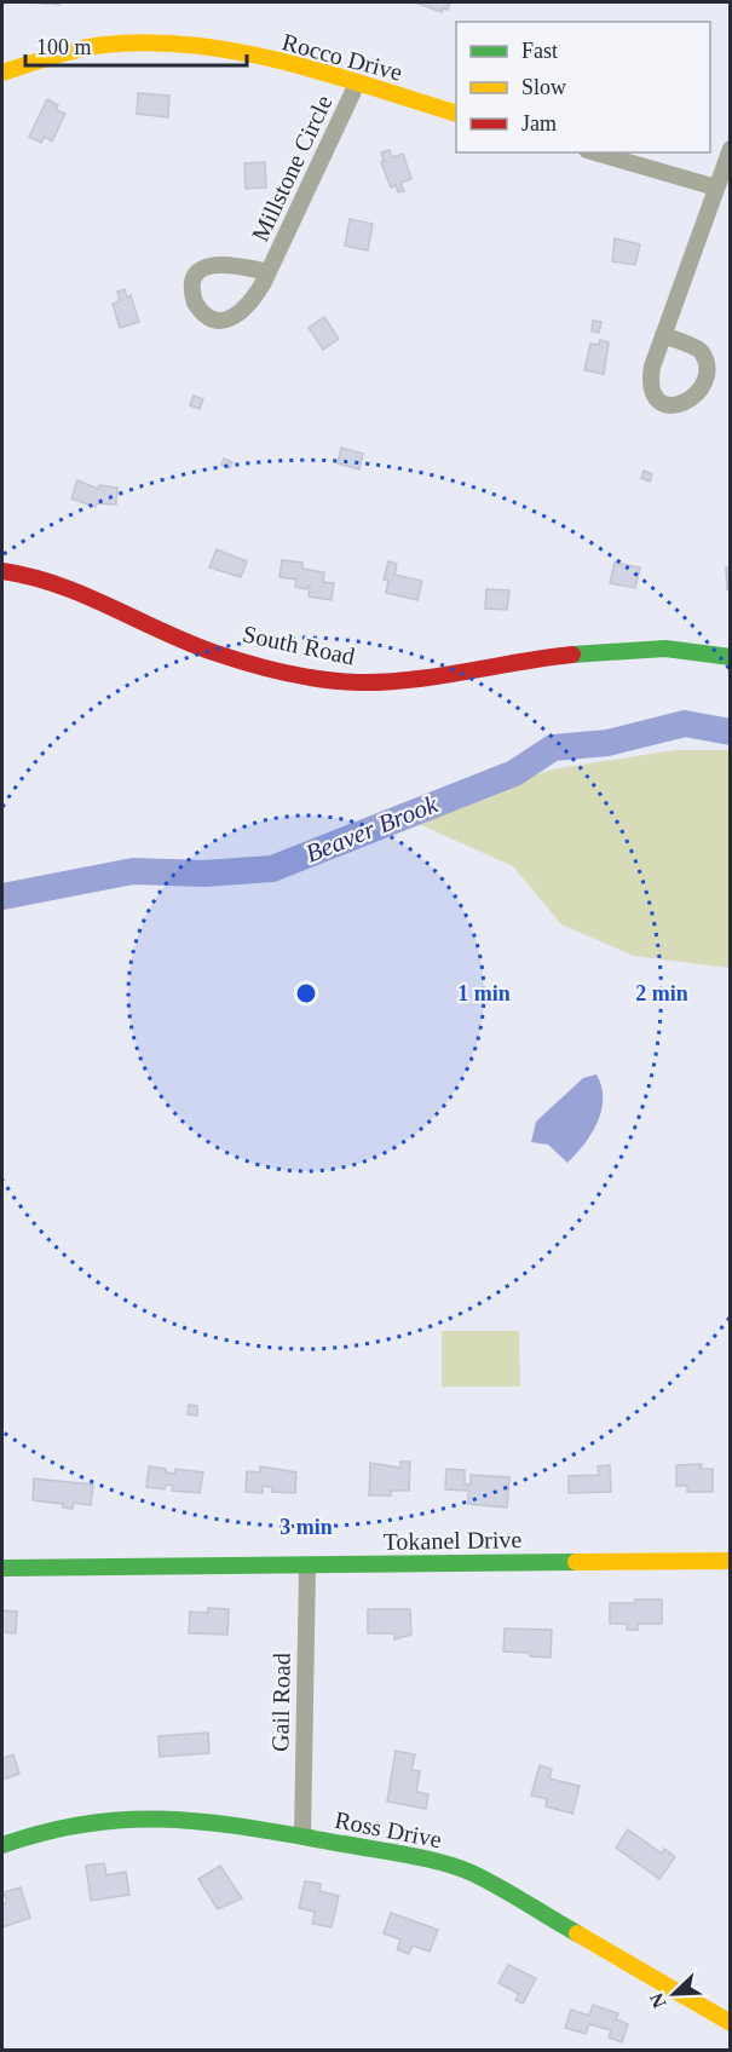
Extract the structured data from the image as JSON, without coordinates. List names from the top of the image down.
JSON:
{
  "streets": {
    "street": [
      "Rocco Drive",
      "Millstone Circle",
      "South Road",
      "Tokanel Drive",
      "Gail Road",
      "Ross Drive"
    ]
  },
  "crossings": [
    ["Rocco Drive", "Millstone Circle"],
    ["Tokanel Drive", "Gail Road"],
    ["Gail Road", "Ross Drive"]
  ],
  "water": ["Beaver Brook"],
  "legend": ["Fast", "Slow", "Jam"],
  "scale_bar": "100 m",
  "north": "bottom left",
  "rings": ["1 min", "2 min", "3 min"]
}
